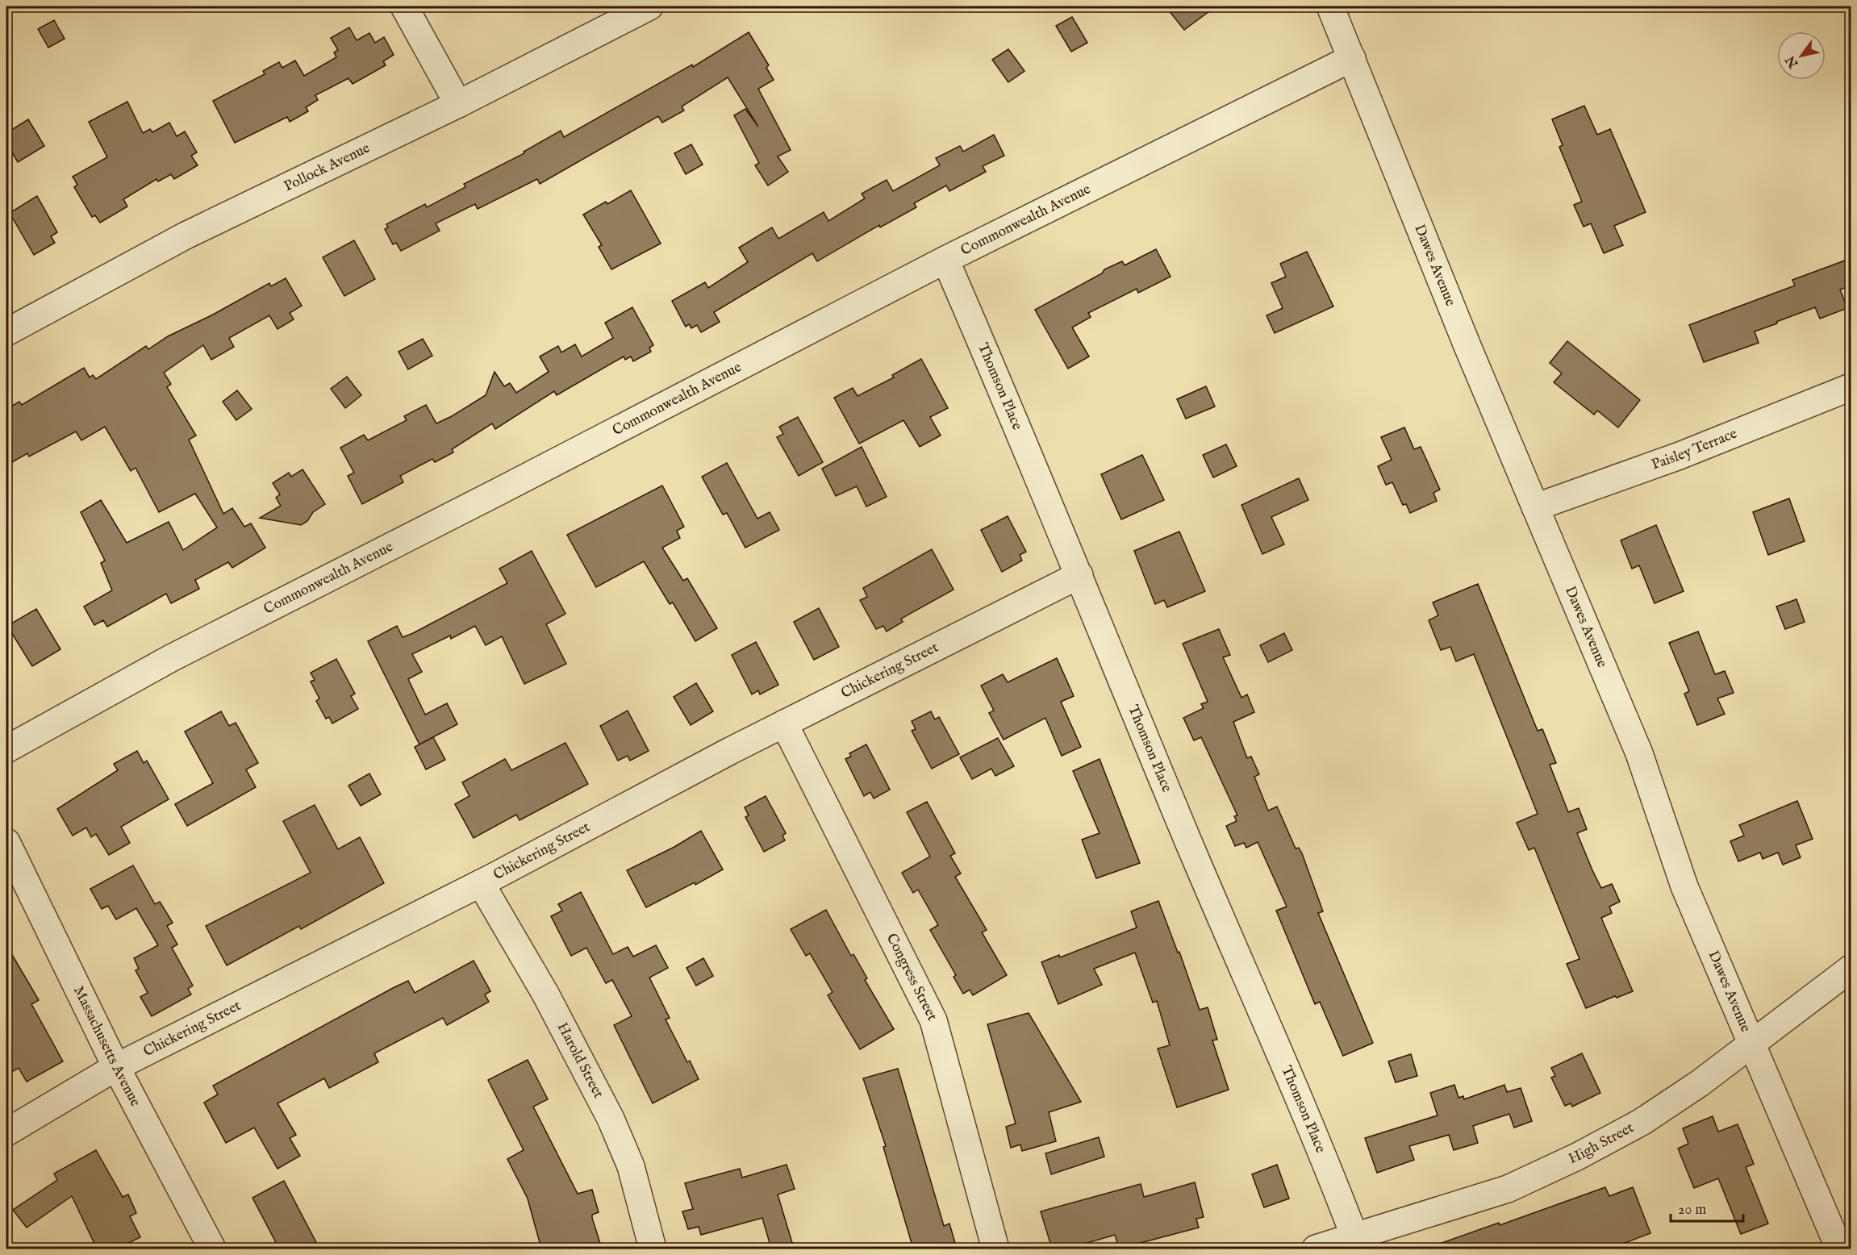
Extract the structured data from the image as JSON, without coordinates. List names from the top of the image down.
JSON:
{
  "streets": {
    "street": [
      "Pollock Avenue",
      "Commonwealth Avenue",
      "Dawes Avenue",
      "Thomson Place",
      "Paisley Terrace",
      "Chickering Street",
      "Congress Street",
      "Massachusetts Avenue",
      "Harold Street",
      "High Street"
    ]
  },
  "crossings": [
    ["Commonwealth Avenue", "Dawes Avenue"],
    ["Commonwealth Avenue", "Thomson Place"],
    ["Dawes Avenue", "Paisley Terrace"],
    ["Dawes Avenue", "High Street"],
    ["Thomson Place", "Chickering Street"],
    ["Thomson Place", "High Street"],
    ["Chickering Street", "Congress Street"],
    ["Chickering Street", "Massachusetts Avenue"],
    ["Chickering Street", "Harold Street"]
  ],
  "scale_bar": "20 m",
  "north": "bottom left"
}
